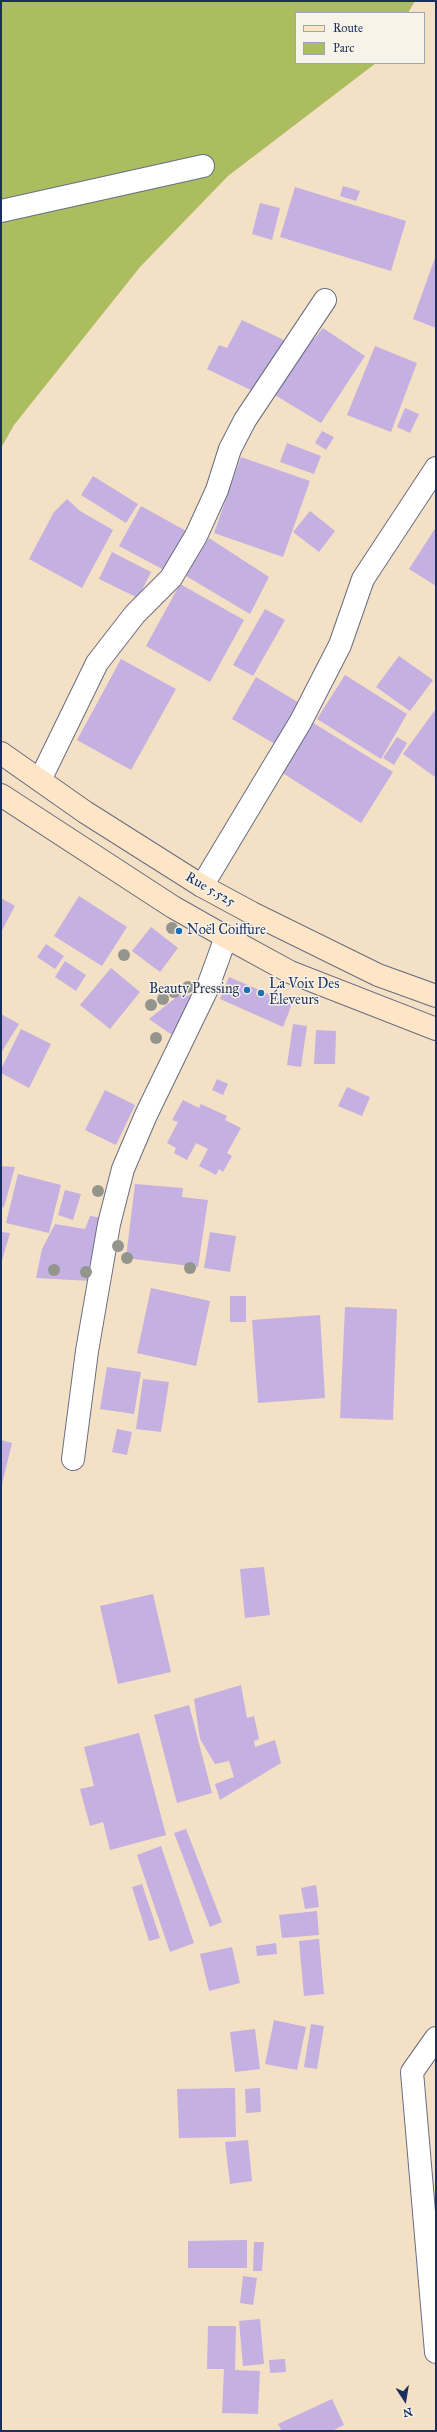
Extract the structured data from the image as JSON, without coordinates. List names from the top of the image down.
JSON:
{
  "streets": {
    "street": ["Rue 5.525"]
  },
  "places": ["Noël Coiffure", "Beauty Pressing", "La Voix Des Éleveurs"],
  "legend": ["Route", "Parc"],
  "north": "bottom"
}
